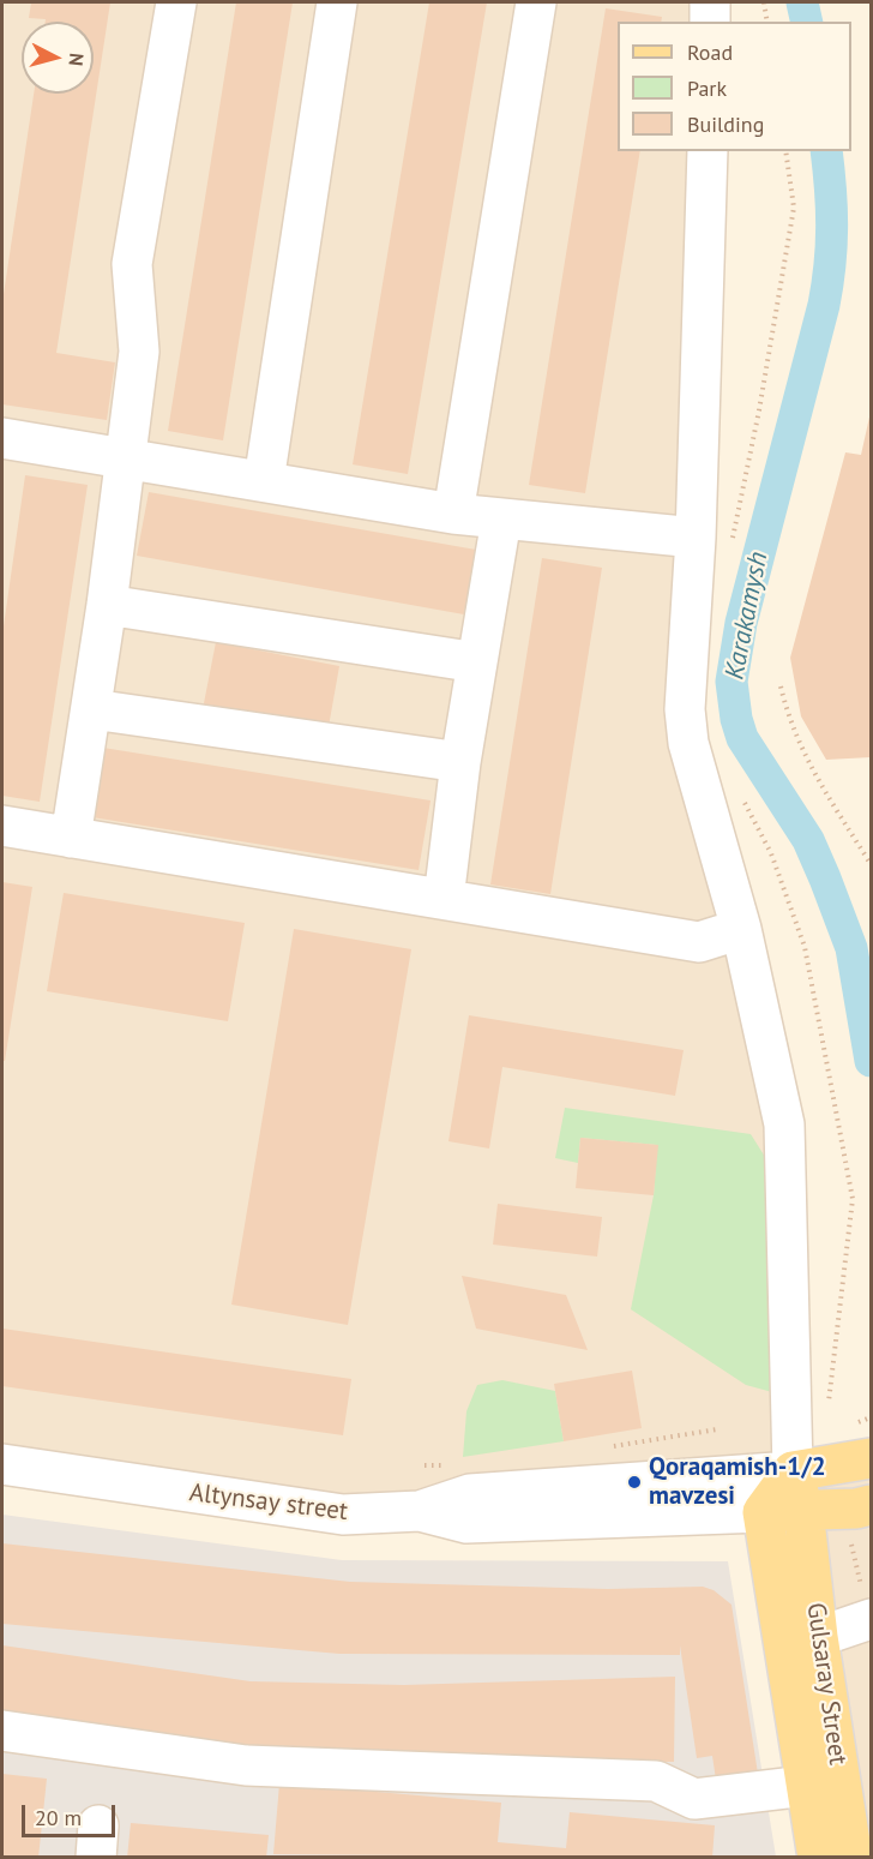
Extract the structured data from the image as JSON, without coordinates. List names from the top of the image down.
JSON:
{
  "streets": {
    "main road": ["Gulsaray Street"],
    "street": ["Altynsay street"]
  },
  "crossings": [
    ["Altynsay street", "Gulsaray Street"]
  ],
  "water": ["Karakamysh"],
  "places": ["Qoraqamish-1/2 mavzesi"],
  "legend": ["Road", "Park", "Building"],
  "scale_bar": "20 m",
  "north": "right"
}
